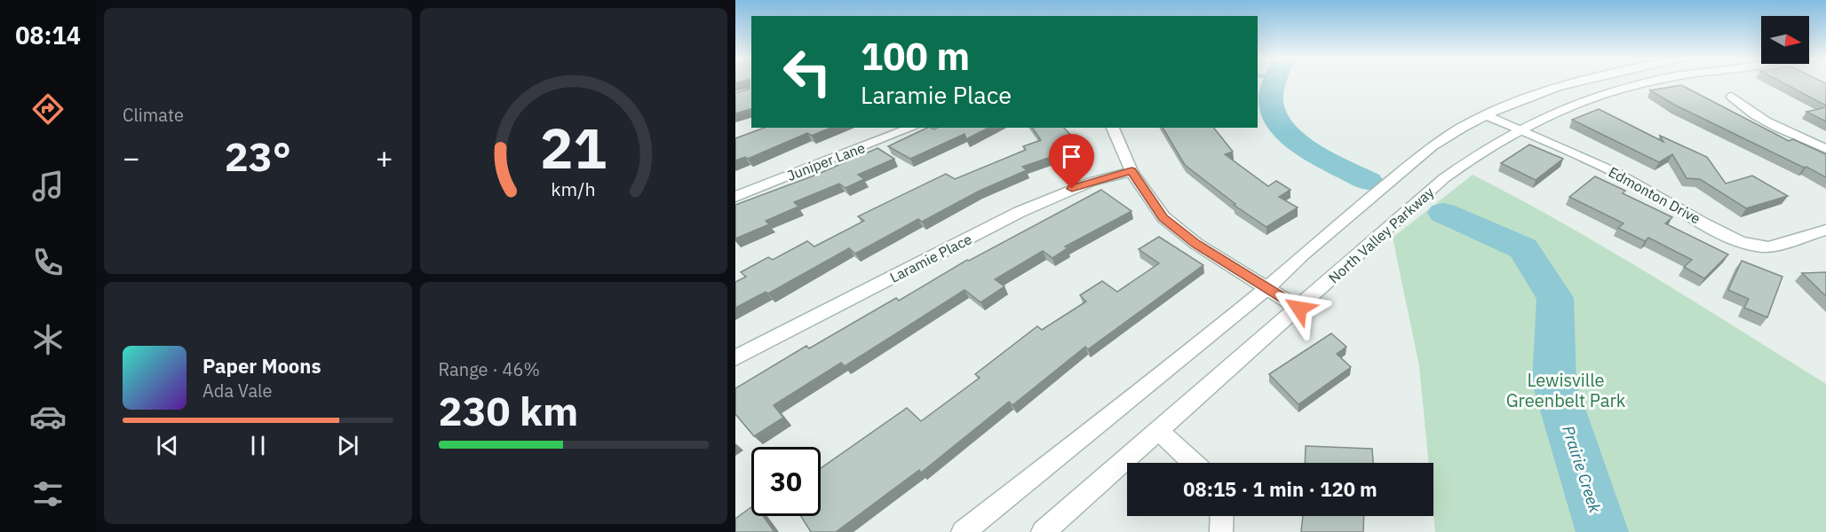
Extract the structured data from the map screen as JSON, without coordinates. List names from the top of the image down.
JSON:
{
  "streets": {
    "street": [
      "Juniper Lane",
      "Edmonton Drive",
      "North Valley Parkway",
      "Laramie Place"
    ]
  },
  "crossings": [
    ["Edmonton Drive", "North Valley Parkway"]
  ],
  "water": ["Prairie Creek"],
  "parks": ["Lewisville Greenbelt Park"],
  "north": "right",
  "page": {
    "tabs": "08:14",
    "tile": [
      "Climate",
      ["Range · 46%", "230 km"]
    ],
    "turn": ["100 m", "Laramie Place"],
    "heat": ["−", "23°", "+"],
    "song": ["Paper Moons", "Ada Vale"],
    "limit": "30",
    "trip": "08:15 · 1 min · 120 m",
    "gauge": ["21", "km/h"]
  }
}
